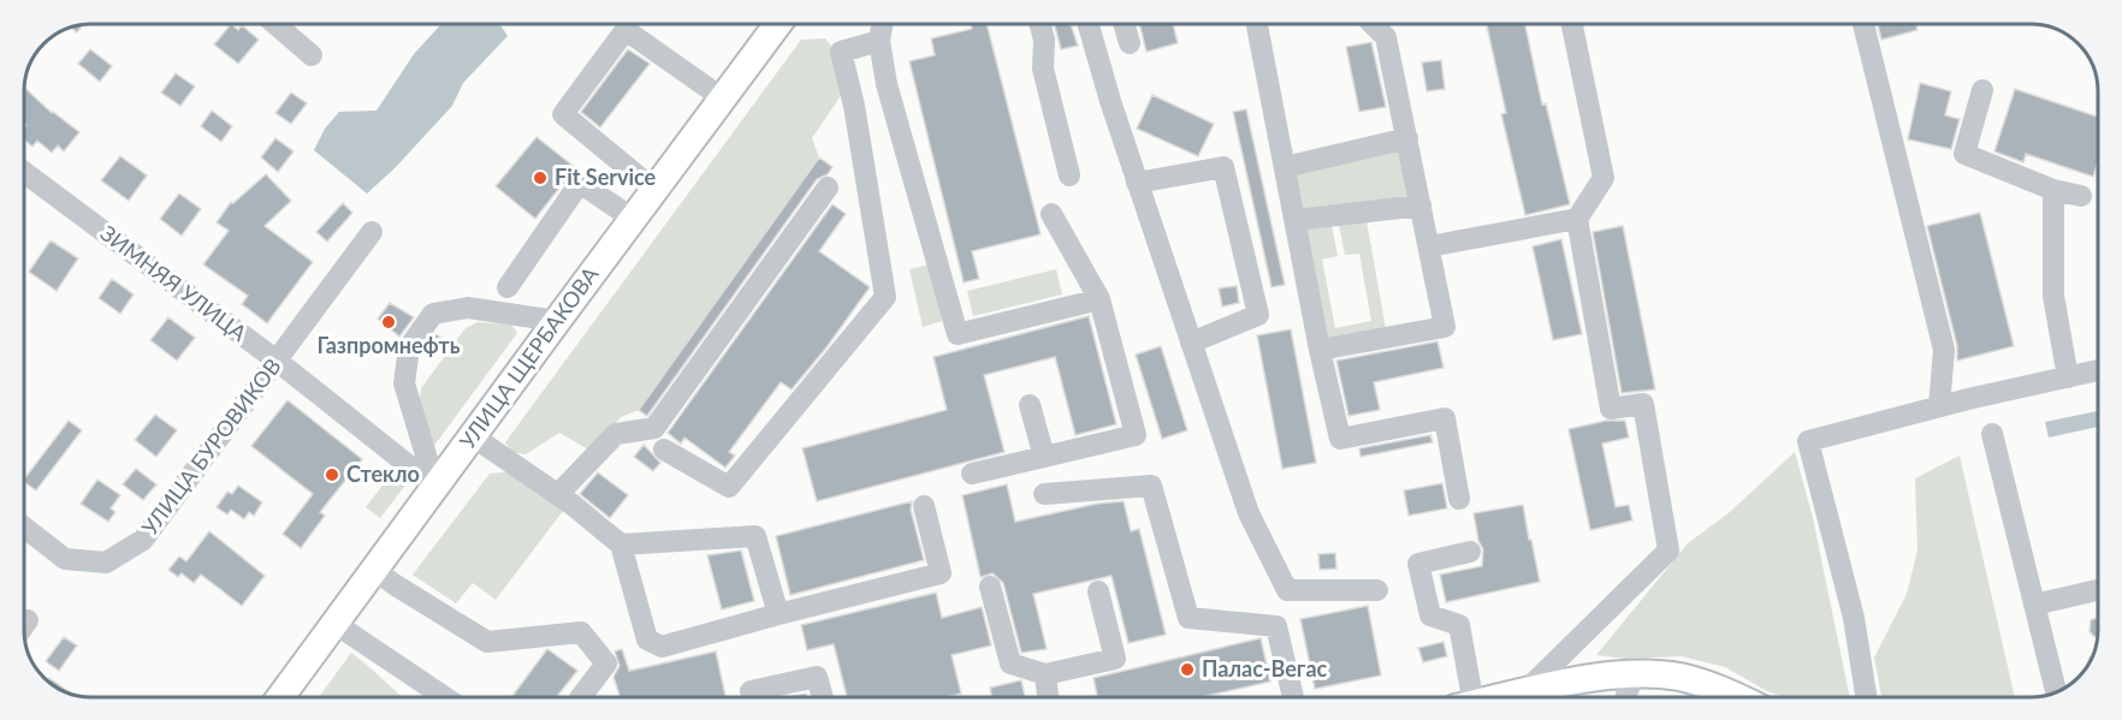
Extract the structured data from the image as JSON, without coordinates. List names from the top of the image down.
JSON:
{
  "streets": {
    "main road": ["УЛИЦА ЩЕРБАКОВА"],
    "street": ["ЗИМНЯЯ УЛИЦА", "УЛИЦА БУРОВИКОВ"]
  },
  "crossings": [
    ["ЗИМНЯЯ УЛИЦА", "УЛИЦА ЩЕРБАКОВА"],
    ["ЗИМНЯЯ УЛИЦА", "УЛИЦА БУРОВИКОВ"]
  ],
  "places": [
    "Fit Service",
    "Газпромнефть",
    "Стекло",
    "Палас-Вегас"
  ]
}
